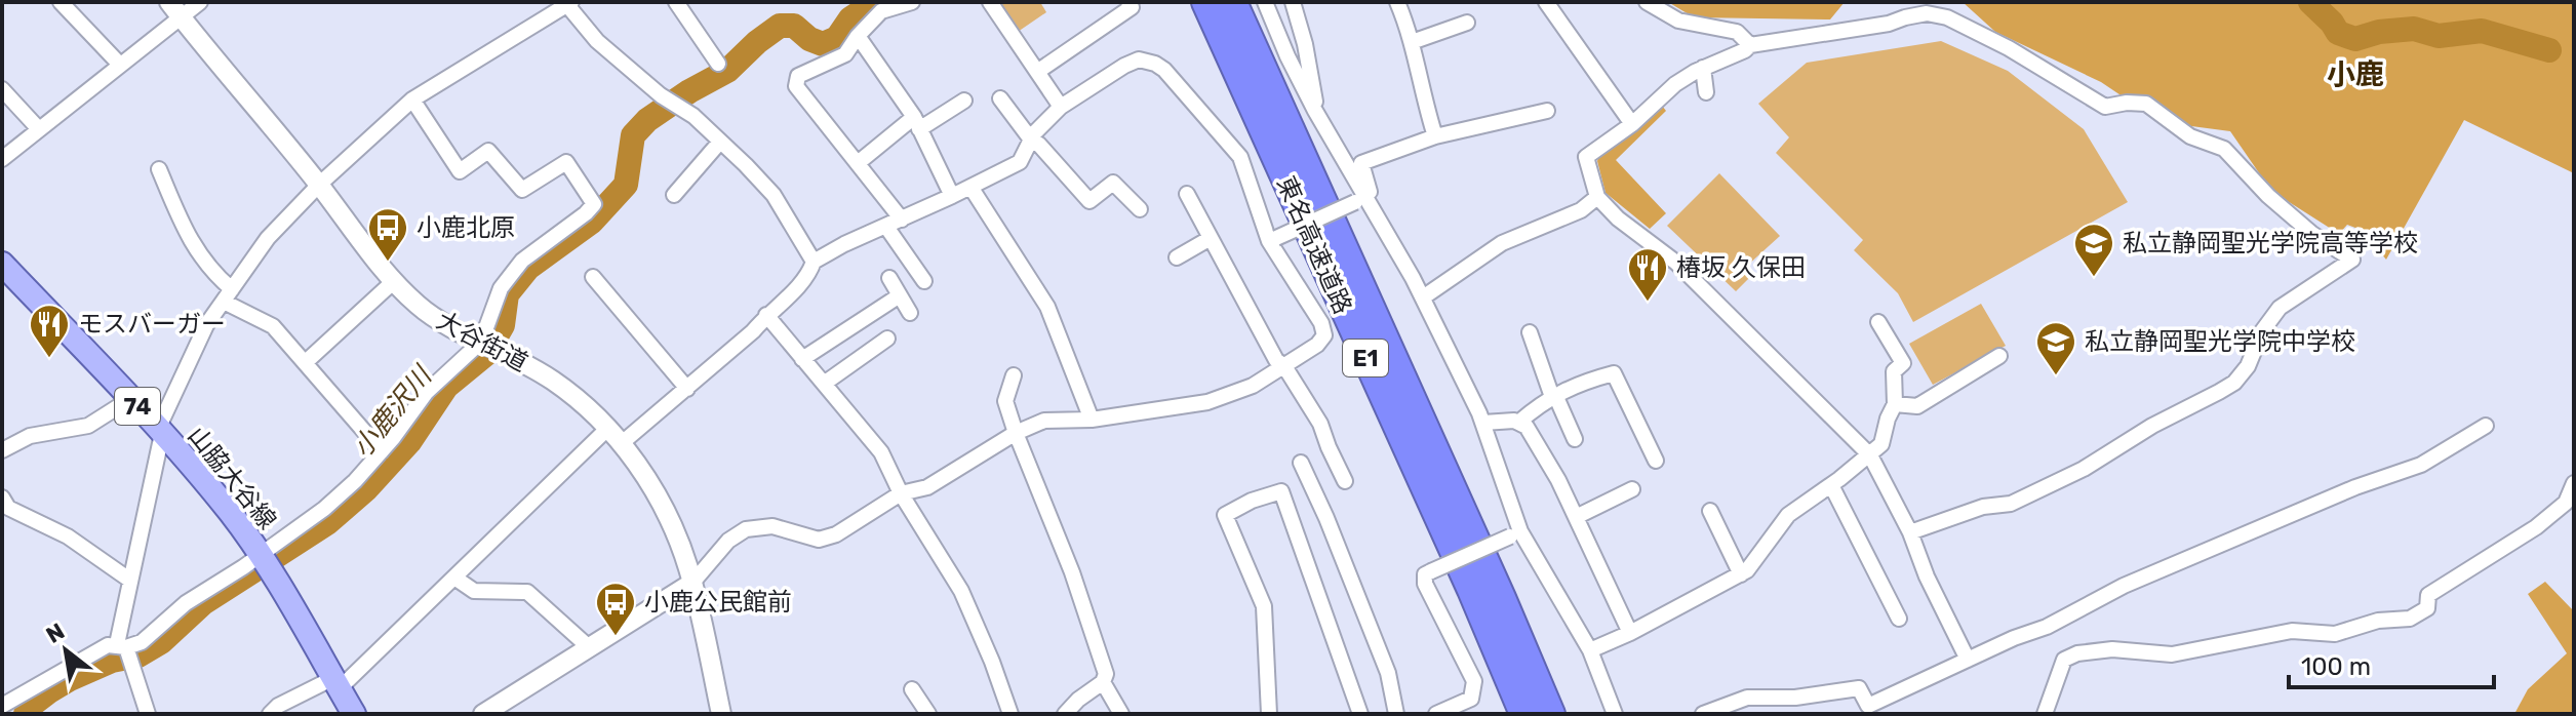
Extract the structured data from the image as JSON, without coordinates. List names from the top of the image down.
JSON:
{
  "streets": {
    "highway": ["東名高速道路", "E1"],
    "main road": ["74", "山脇大谷線"],
    "street": ["大谷街道"]
  },
  "districts": ["小鹿"],
  "water": ["小鹿沢川"],
  "places": {
    "bus stop": ["小鹿北原", "小鹿公民館前"],
    "school or university": ["私立静岡聖光学院高等学校", "私立静岡聖光学院中学校"],
    "restaurant": ["椿坂 久保田", "モスバーガー"]
  },
  "scale_bar": "100 m",
  "north": "top left"
}
